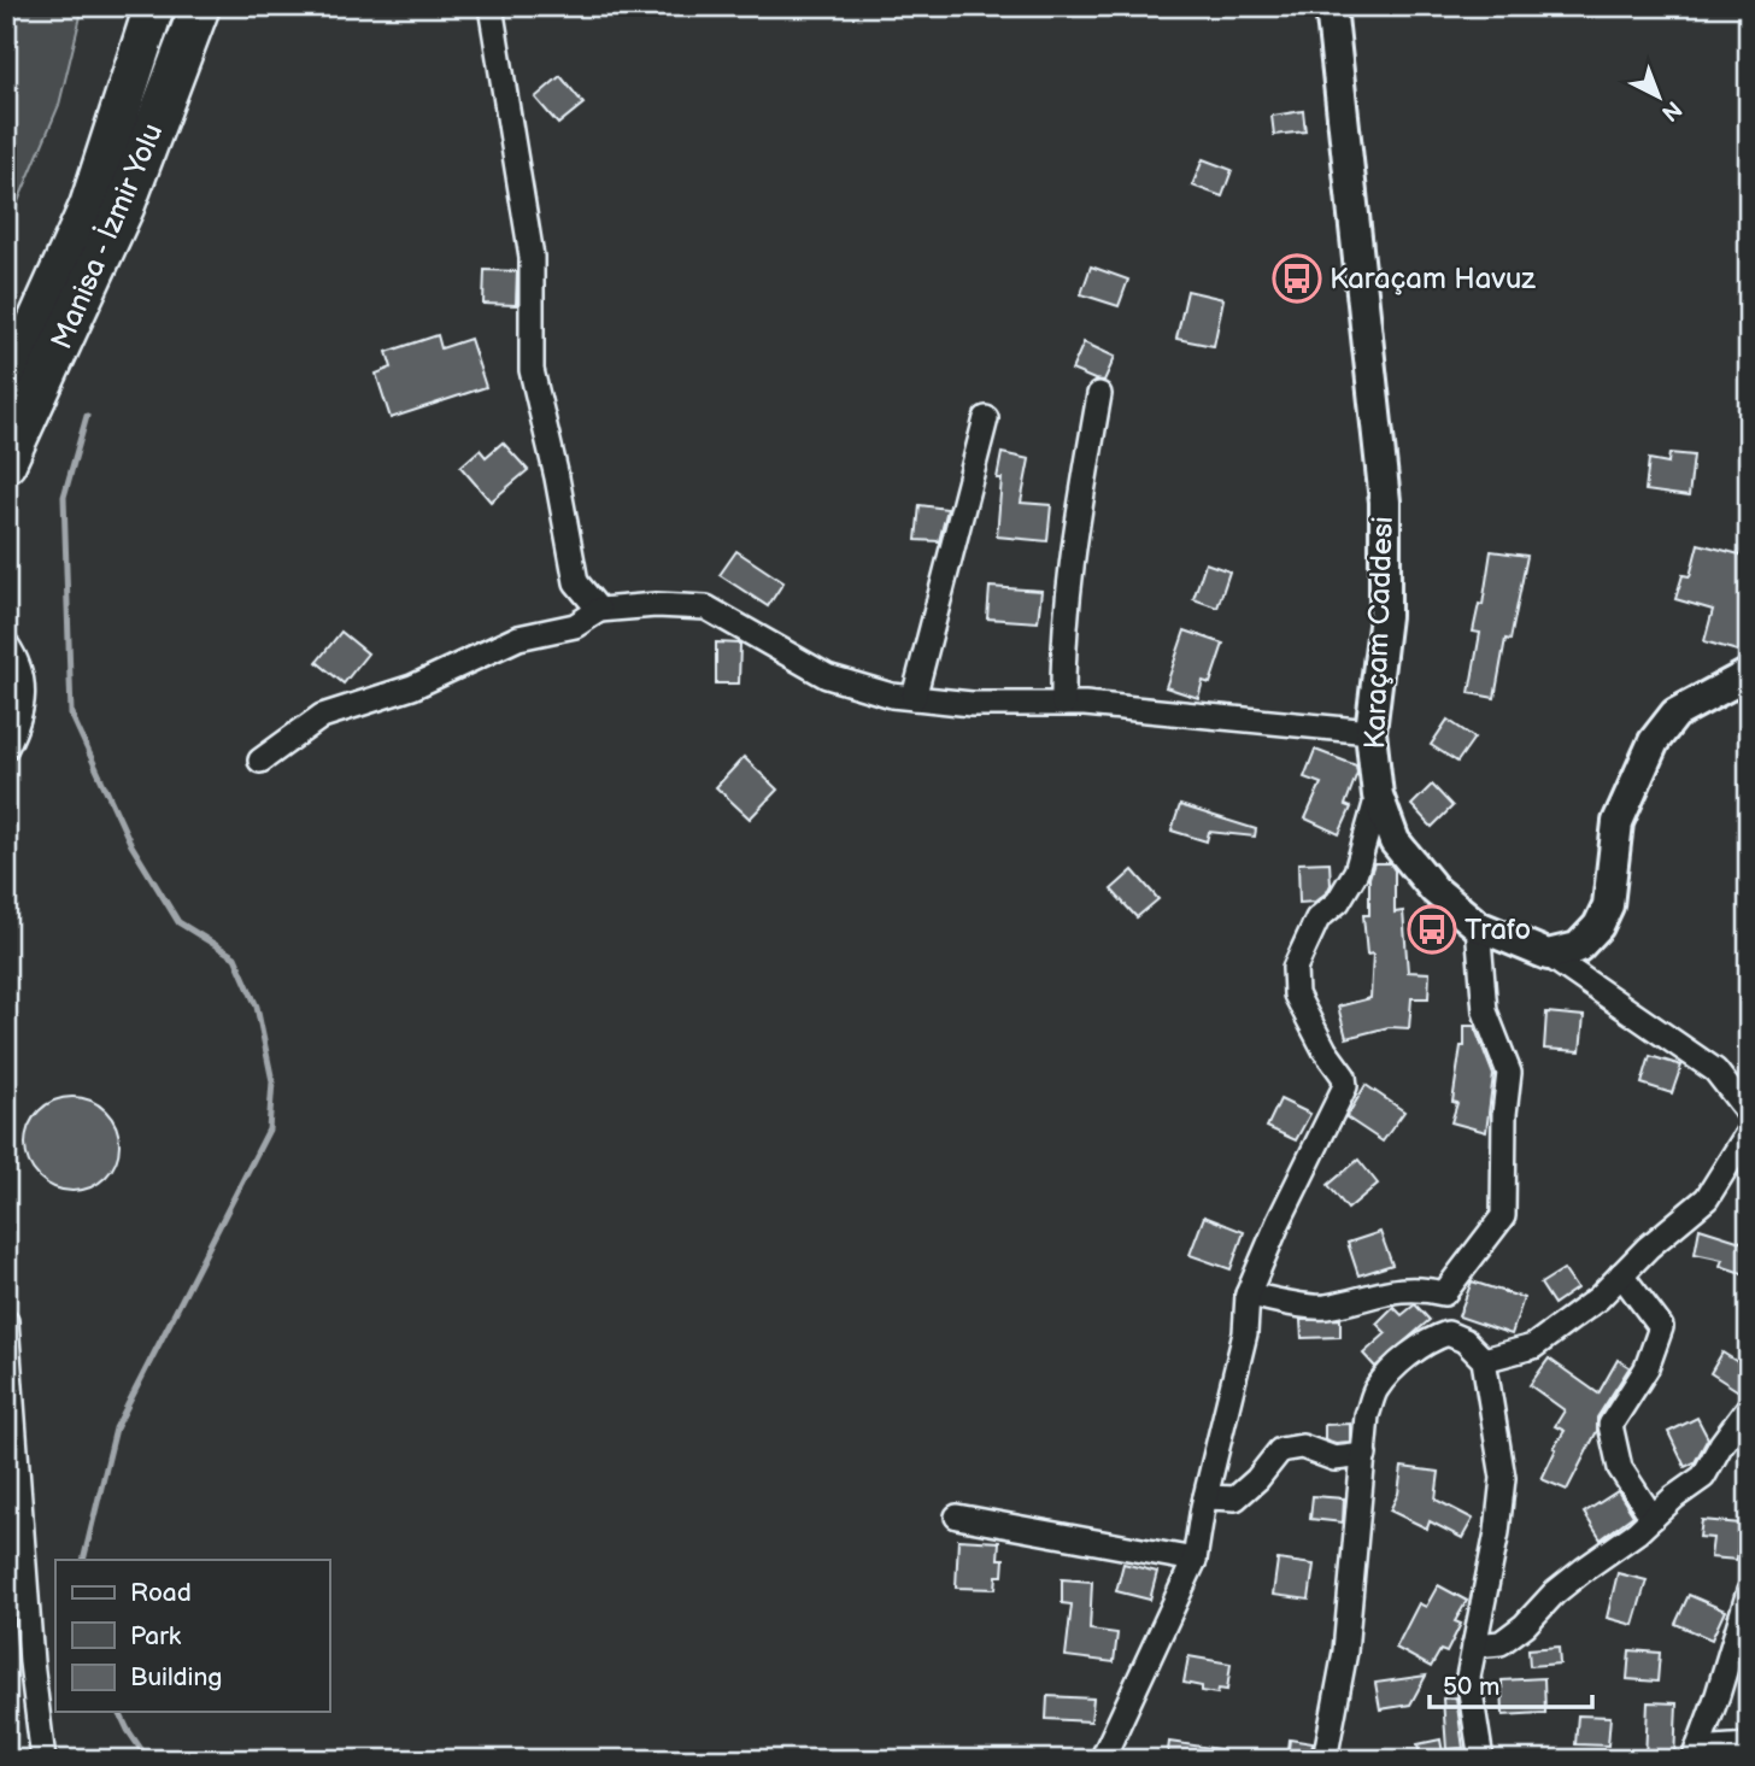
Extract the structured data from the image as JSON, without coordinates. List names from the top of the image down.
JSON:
{
  "streets": {
    "highway": ["Manisa - İzmir Yolu"],
    "street": ["Karaçam Caddesi"]
  },
  "places": {
    "bus stop": ["Karaçam Havuz", "Trafo"]
  },
  "legend": ["Road", "Park", "Building"],
  "scale_bar": "50 m",
  "north": "bottom right"
}
